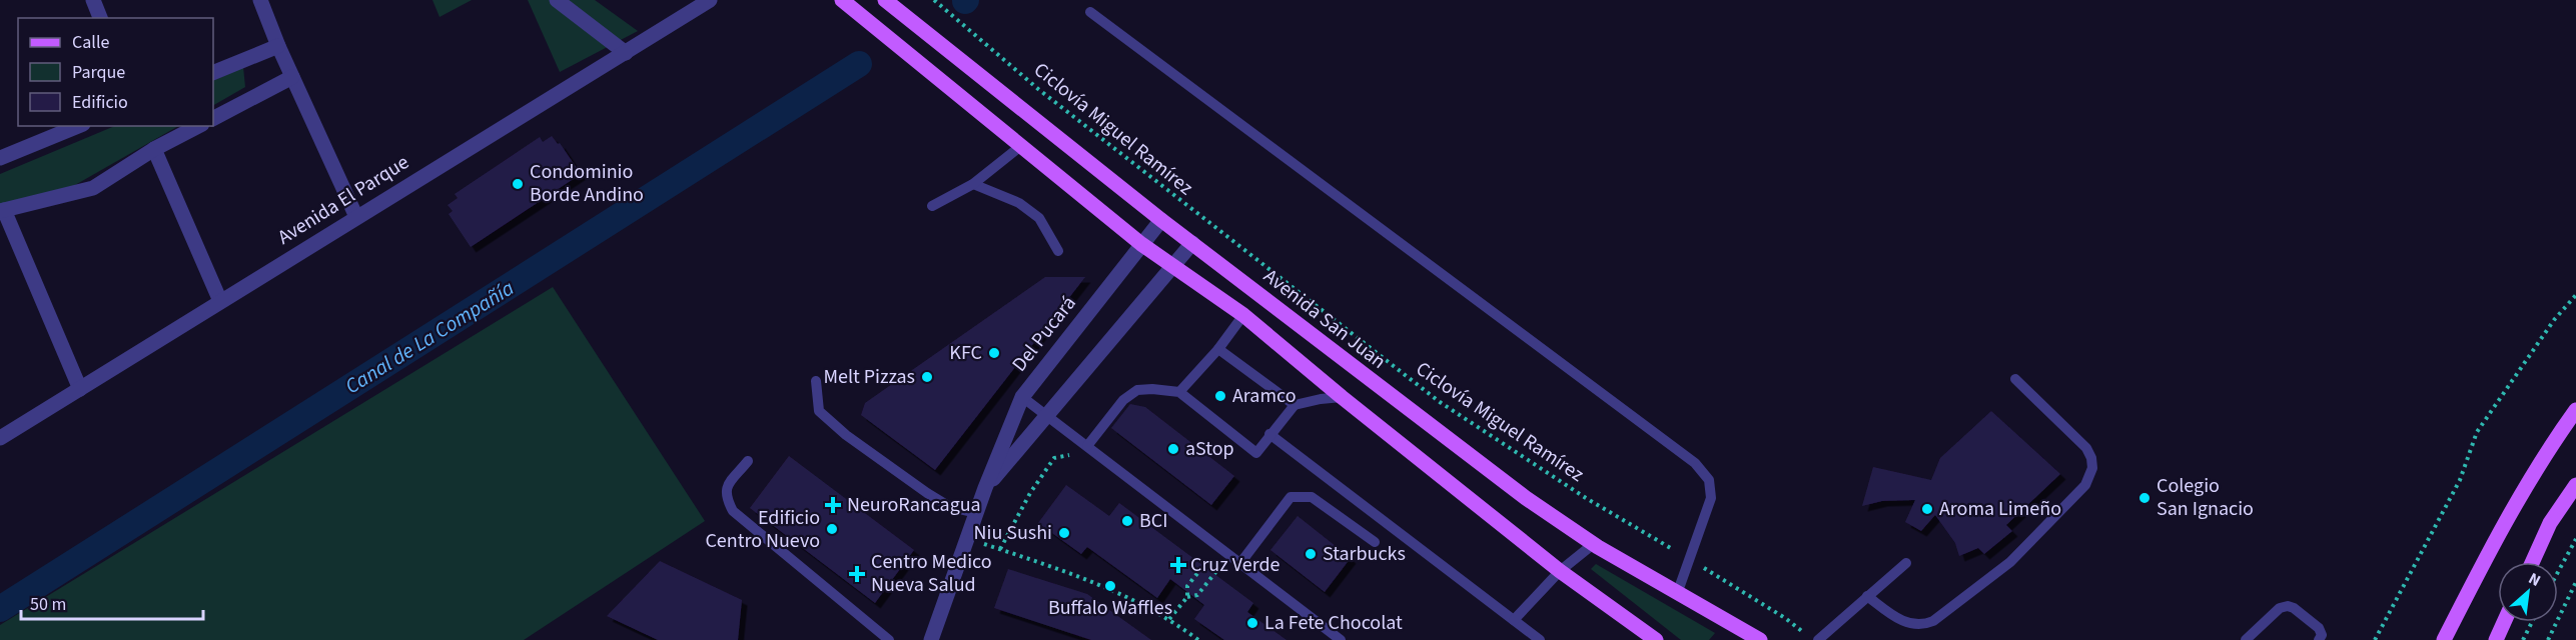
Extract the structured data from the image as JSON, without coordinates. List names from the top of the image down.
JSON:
{
  "streets": {
    "main road": ["Avenida San Juan"],
    "street": ["Avenida El Parque", "Del Pucará"],
    "path": ["Ciclovía Miguel Ramírez"]
  },
  "crossings": [
    ["Avenida San Juan", "Del Pucará"]
  ],
  "water": ["Canal de La Compañía"],
  "places": {
    "other": [
      "Condominio Borde Andino",
      "KFC",
      "Melt Pizzas",
      "Aramco",
      "aStop",
      "Colegio San Ignacio",
      "Aroma Limeño",
      "BCI",
      "Edificio Centro Nuevo",
      "Niu Sushi",
      "Starbucks",
      "Buffalo Waffles",
      "La Fete Chocolat"
    ],
    "health": ["NeuroRancagua", "Cruz Verde", "Centro Medico Nueva Salud"]
  },
  "legend": ["Calle", "Parque", "Edificio"],
  "scale_bar": "50 m",
  "north": "top right"
}
